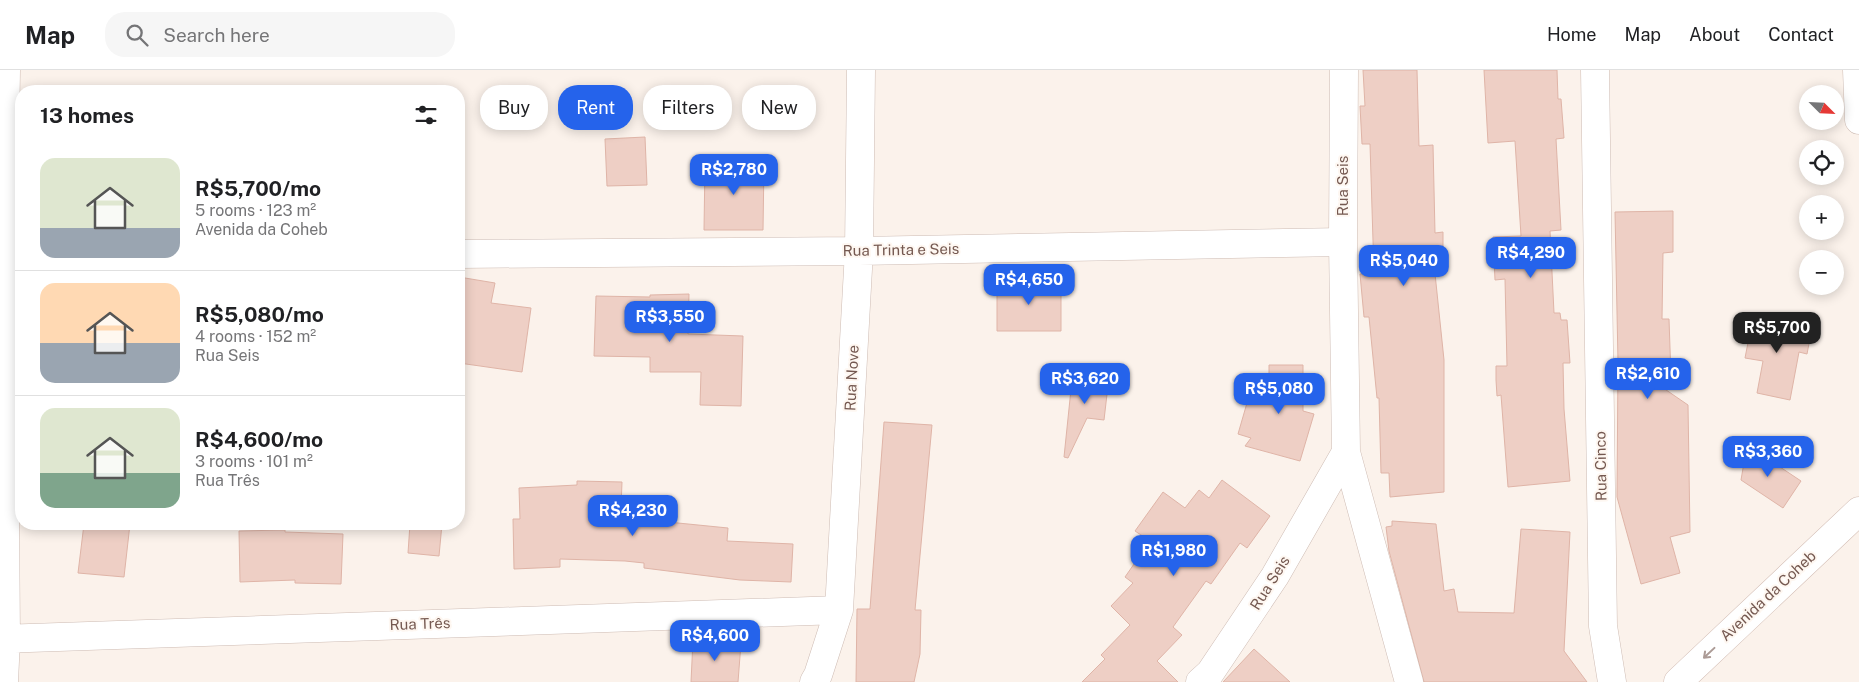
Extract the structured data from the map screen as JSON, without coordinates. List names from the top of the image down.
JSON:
{
  "streets": {
    "street": [
      "Rua Seis",
      "Rua Trinta e Seis",
      "Rua Nove",
      "Rua Cinco",
      "Avenida da Coheb",
      "Rua Três"
    ]
  },
  "crossings": [
    ["Rua Seis", "Rua Trinta e Seis"],
    ["Rua Trinta e Seis", "Rua Nove"],
    ["Rua Nove", "Rua Três"]
  ],
  "one_way": ["Avenida da Coheb"],
  "north": "bottom right",
  "page": {
    "header": "Map",
    "search": "Search here",
    "nav": [
      "Home",
      "Map",
      "About",
      "Contact"
    ],
    "map_buttons": ["+", "−"],
    "chip": [
      "Buy",
      "Rent",
      "Filters",
      "New"
    ],
    "heading": "13 homes",
    "list": [
      {
        "name": "R$5,700/mo",
        "note": "5 rooms · 123 m² · Avenida da Coheb"
      },
      {
        "name": "R$5,080/mo",
        "note": "4 rooms · 152 m² · Rua Seis"
      },
      {
        "name": "R$4,600/mo",
        "note": "3 rooms · 101 m² · Rua Três"
      }
    ],
    "price": [
      "R$2,780",
      "R$4,290",
      "R$5,040",
      "R$4,650",
      "R$3,550",
      "R$5,700",
      "R$2,610",
      "R$3,620",
      "R$5,080",
      "R$3,360",
      "R$4,230",
      "R$1,980",
      "R$4,600"
    ]
  }
}
